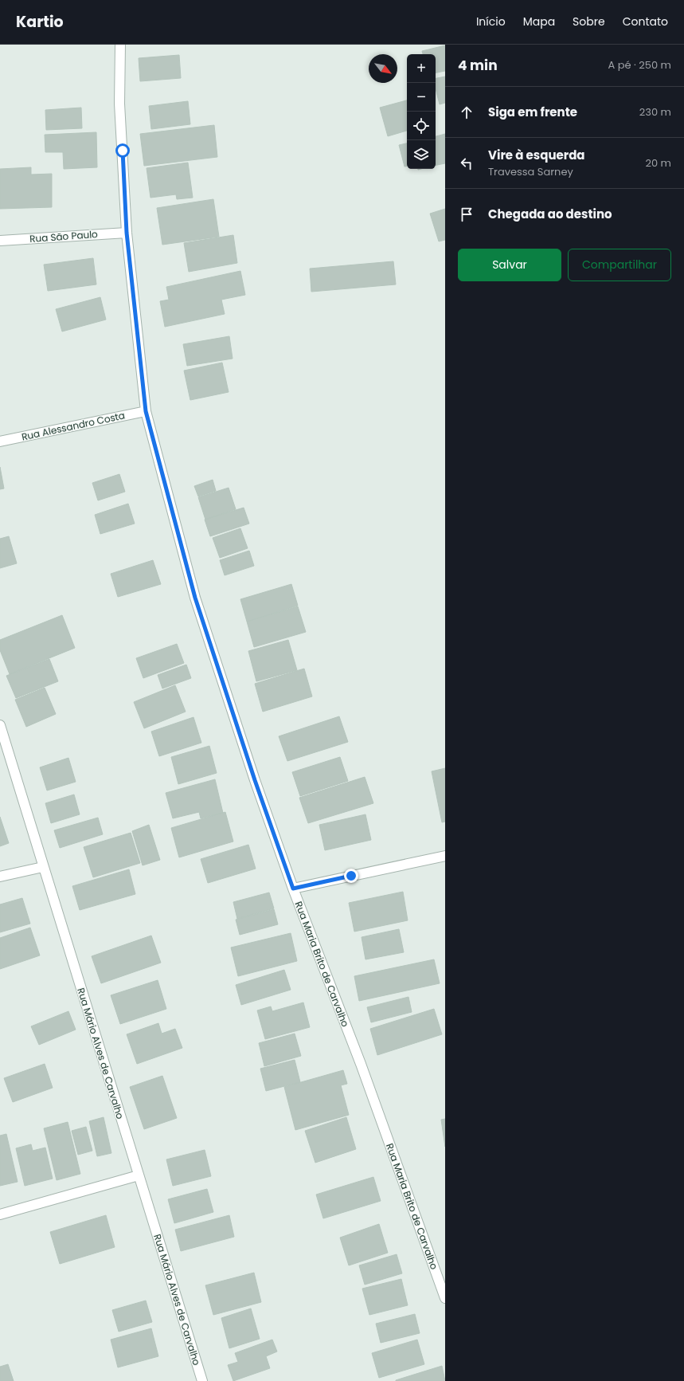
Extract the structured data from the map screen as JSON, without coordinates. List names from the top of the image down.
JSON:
{
  "streets": {
    "street": [
      "Rua São Paulo",
      "Rua Alessandro Costa",
      "Rua Maria Brito de Carvalho",
      "Rua Mário Alves de Carvalho"
    ]
  },
  "crossings": [
    ["Rua São Paulo", "Rua Maria Brito de Carvalho"],
    ["Rua Alessandro Costa", "Rua Maria Brito de Carvalho"]
  ],
  "north": "bottom right",
  "page": {
    "header": "Kartio",
    "nav": [
      "Início",
      "Mapa",
      "Sobre",
      "Contato"
    ],
    "heading": ["4 min", "A pé · 250 m"],
    "map_buttons": ["+", "−"],
    "list": [
      ["Siga em frente", "230 m"],
      ["Vire à esquerda", "Travessa Sarney", "20 m"],
      "Chegada ao destino"
    ],
    "buttons": ["Salvar", "Compartilhar"]
  }
}
